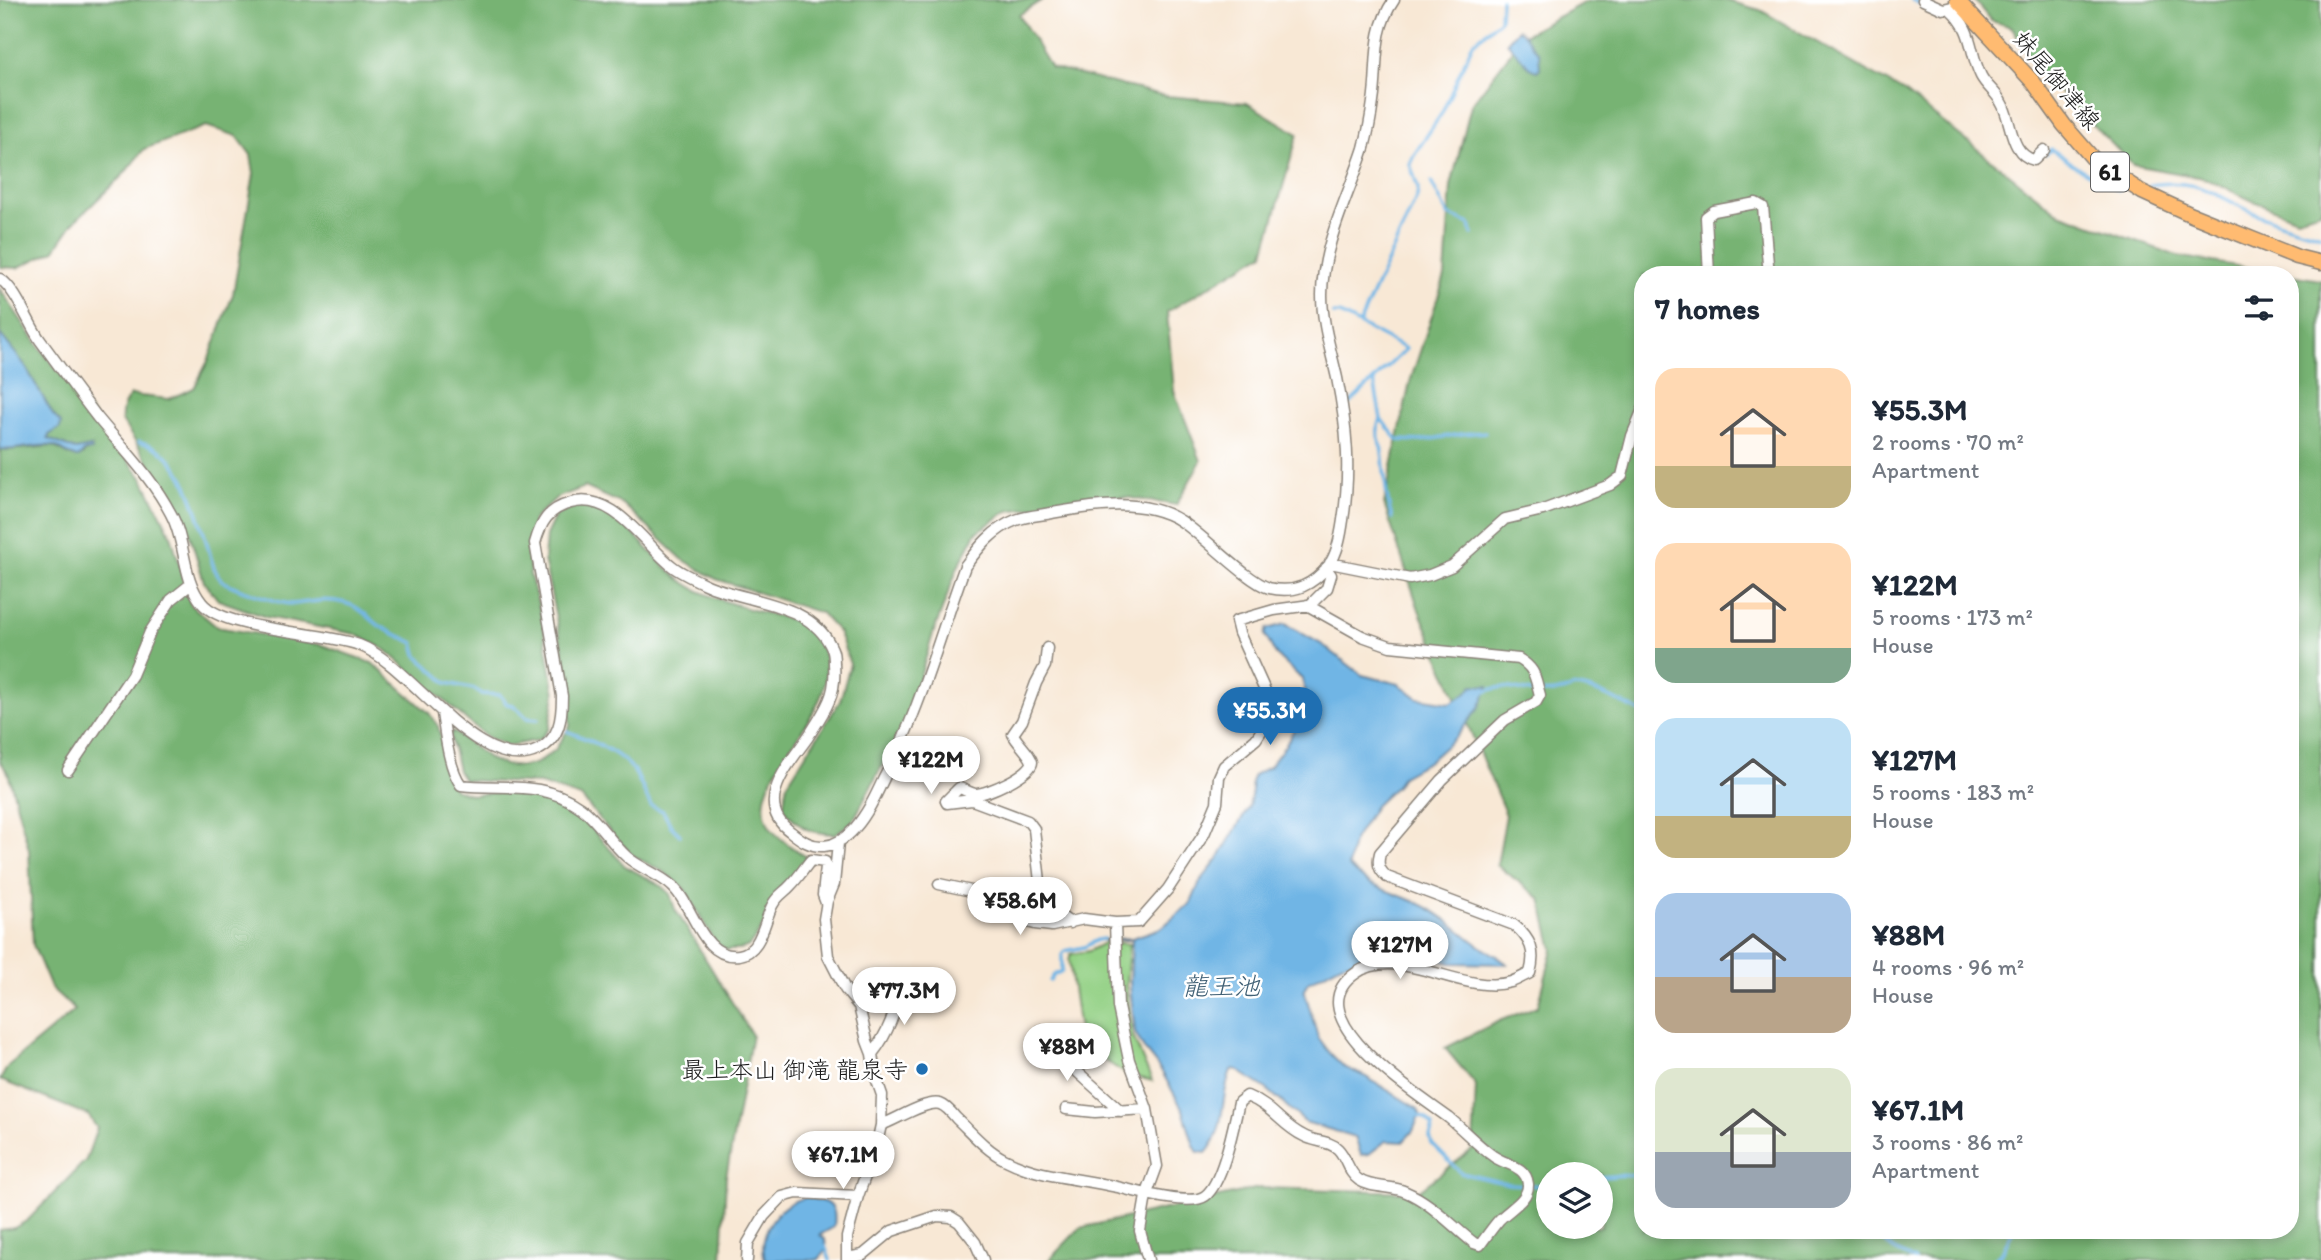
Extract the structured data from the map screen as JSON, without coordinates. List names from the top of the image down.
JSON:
{
  "streets": {
    "main road": ["妹尾御津線", "61"]
  },
  "water": ["龍王池"],
  "places": ["最上本山 御滝 龍泉寺"],
  "page": {
    "heading": "7 homes",
    "list": [
      {
        "name": "¥55.3M",
        "note": "2 rooms · 70 m² · Apartment"
      },
      {
        "name": "¥122M",
        "note": "5 rooms · 173 m² · House"
      },
      {
        "name": "¥127M",
        "note": "5 rooms · 183 m² · House"
      },
      {
        "name": "¥88M",
        "note": "4 rooms · 96 m² · House"
      },
      {
        "name": "¥67.1M",
        "note": "3 rooms · 86 m² · Apartment"
      }
    ],
    "price": [
      "¥55.3M",
      "¥122M",
      "¥58.6M",
      "¥127M",
      "¥77.3M",
      "¥88M",
      "¥67.1M"
    ]
  }
}
